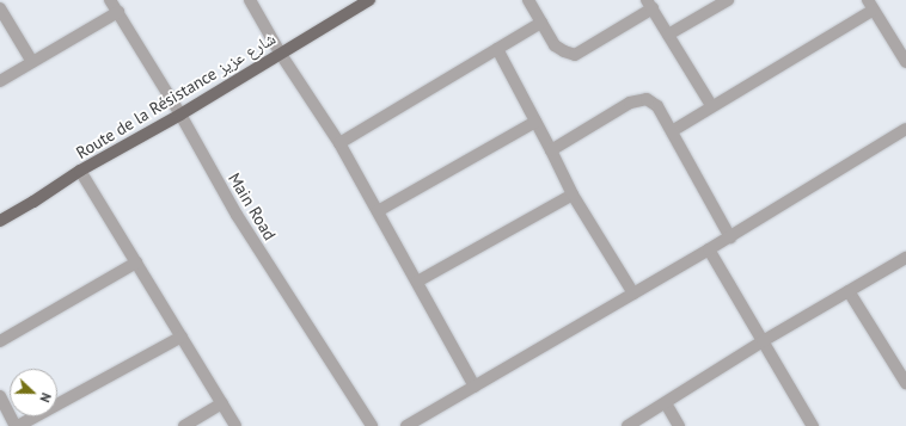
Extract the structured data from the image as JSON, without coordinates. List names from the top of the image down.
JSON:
{
  "streets": {
    "main road": ["Route de la Résistance شارع عزيز"],
    "street": ["Main Road"]
  },
  "crossings": [
    ["Route de la Résistance شارع عزيز", "Main Road"]
  ],
  "north": "right"
}
